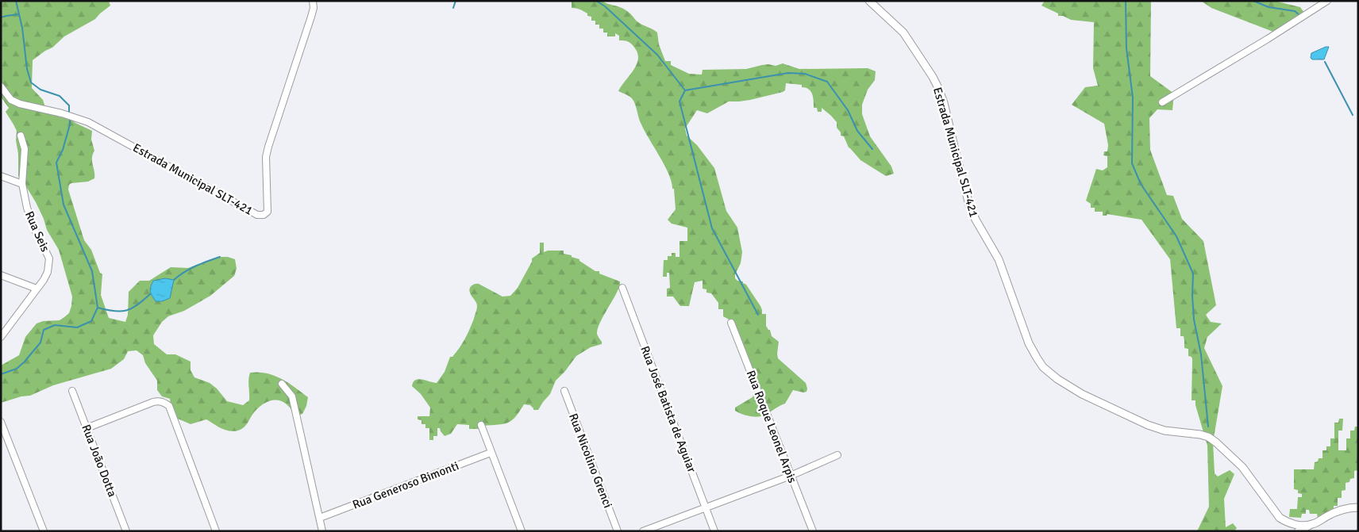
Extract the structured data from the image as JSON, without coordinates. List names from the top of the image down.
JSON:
{
  "streets": {
    "street": [
      "Estrada Municipal SLT-421",
      "Rua Seis",
      "Rua José Batista de Aguiar",
      "Rua Roque Leonel Arpis",
      "Rua João Dotta",
      "Rua Nicolino Grenci",
      "Rua Generoso Bimonti"
    ]
  }
}
